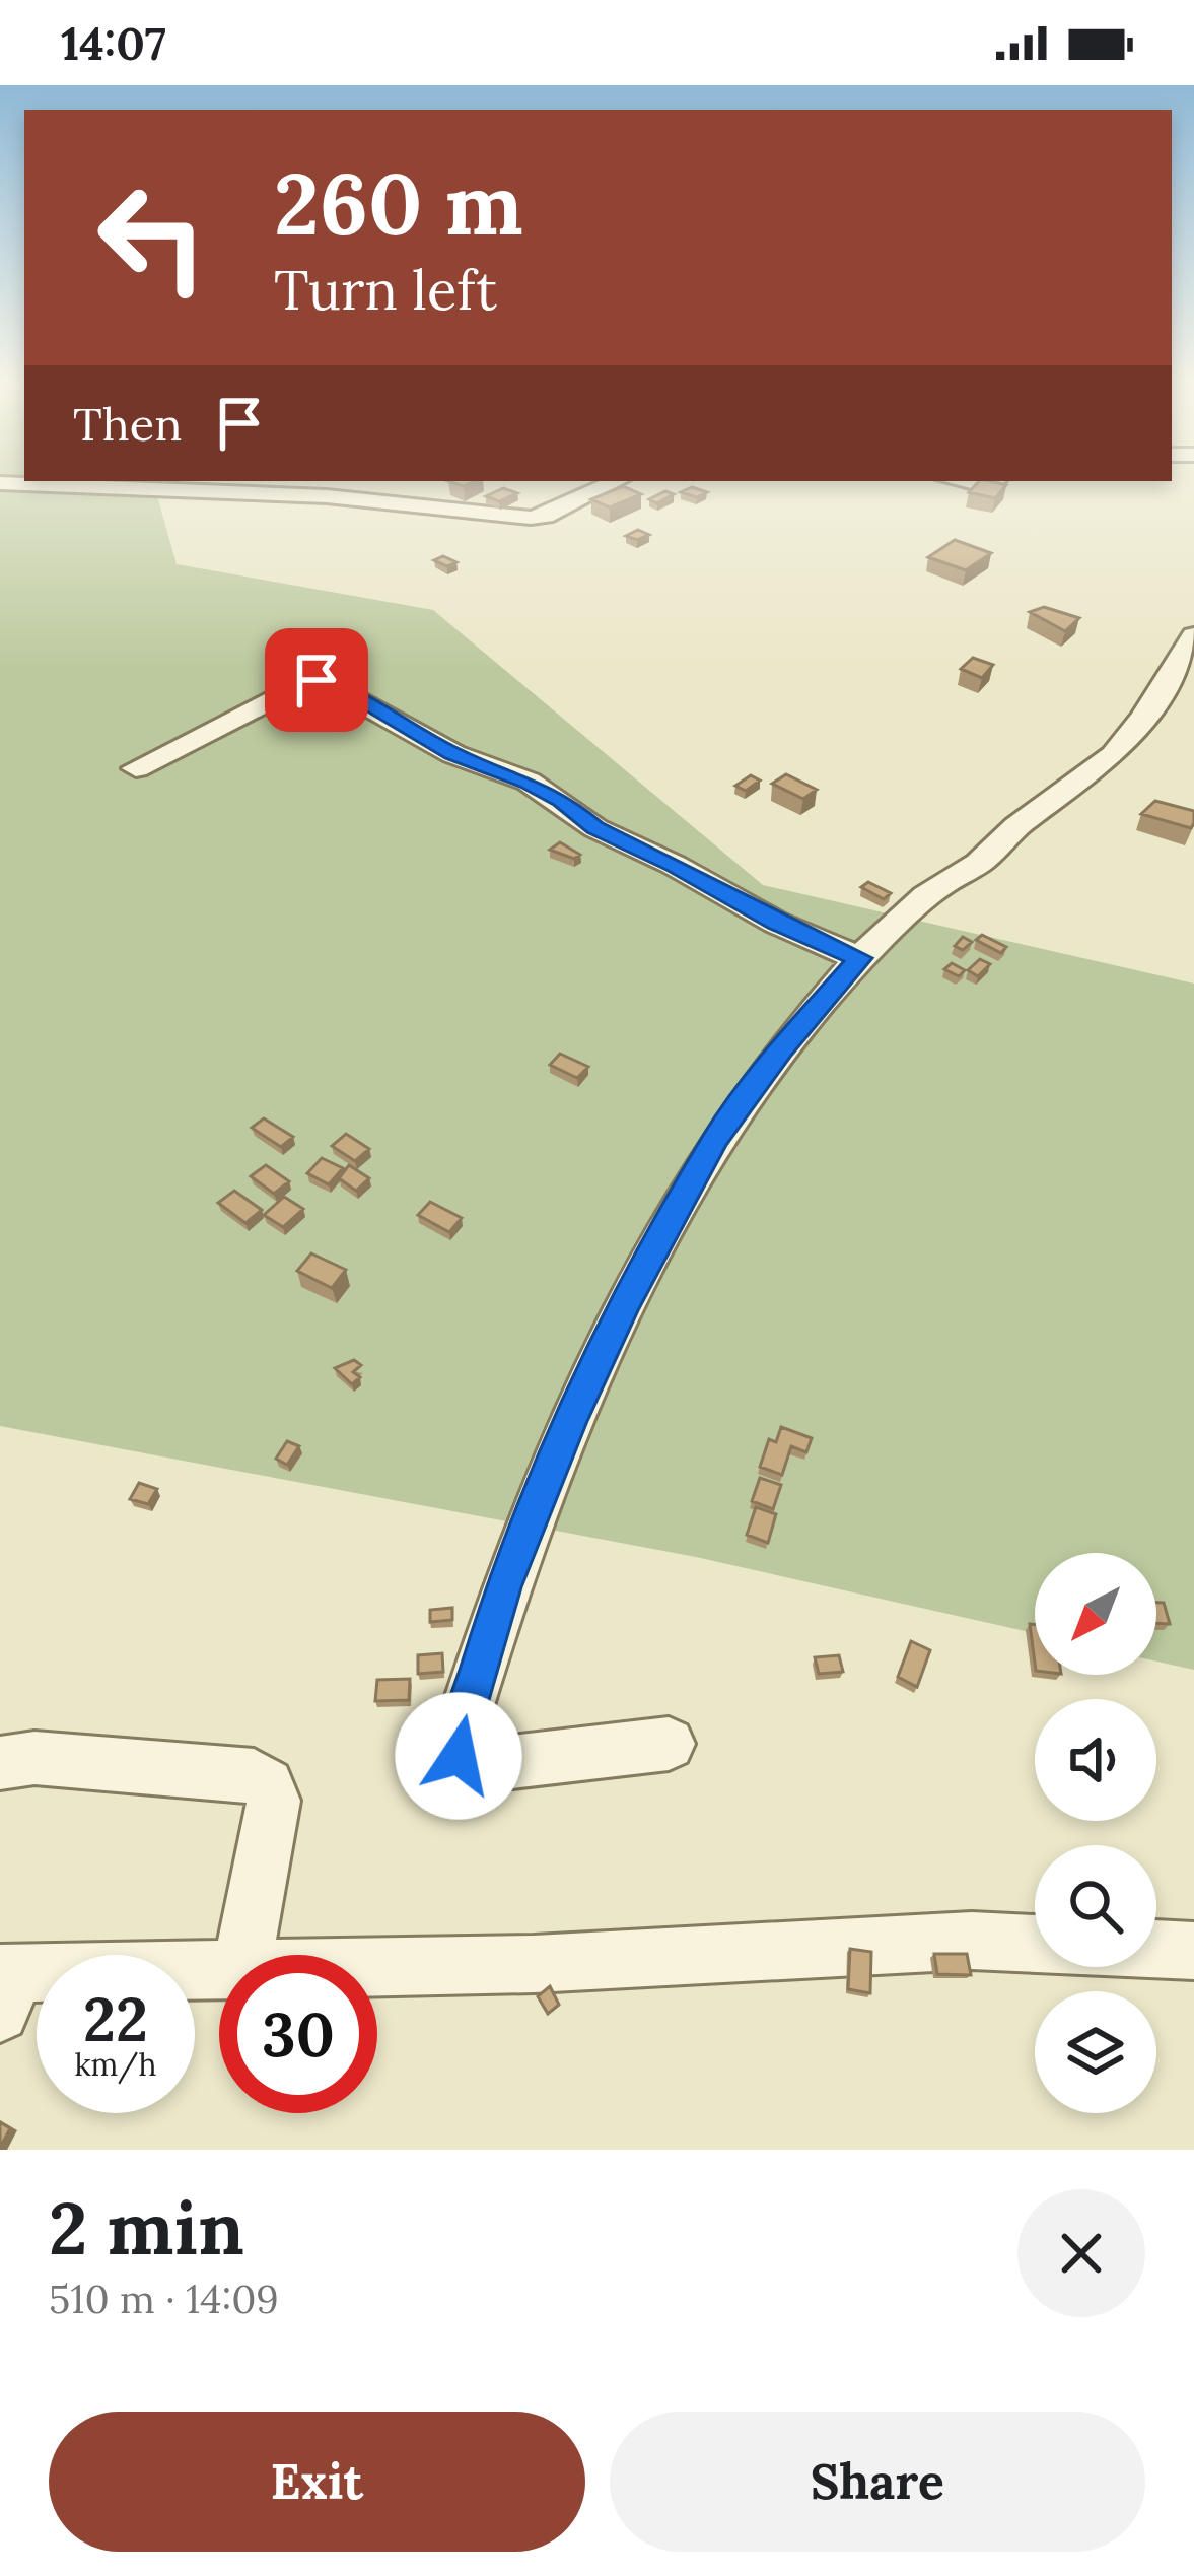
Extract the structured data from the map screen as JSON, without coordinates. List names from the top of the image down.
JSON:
{
  "north": "bottom left",
  "page": {
    "status": "14:07",
    "turn": ["260 m", "Turn left"],
    "then": "Then",
    "speed": "22 km/h",
    "limit": "30",
    "heading": ["2 min", "510 m · 14:09"],
    "buttons": ["Exit", "Share"]
  }
}
